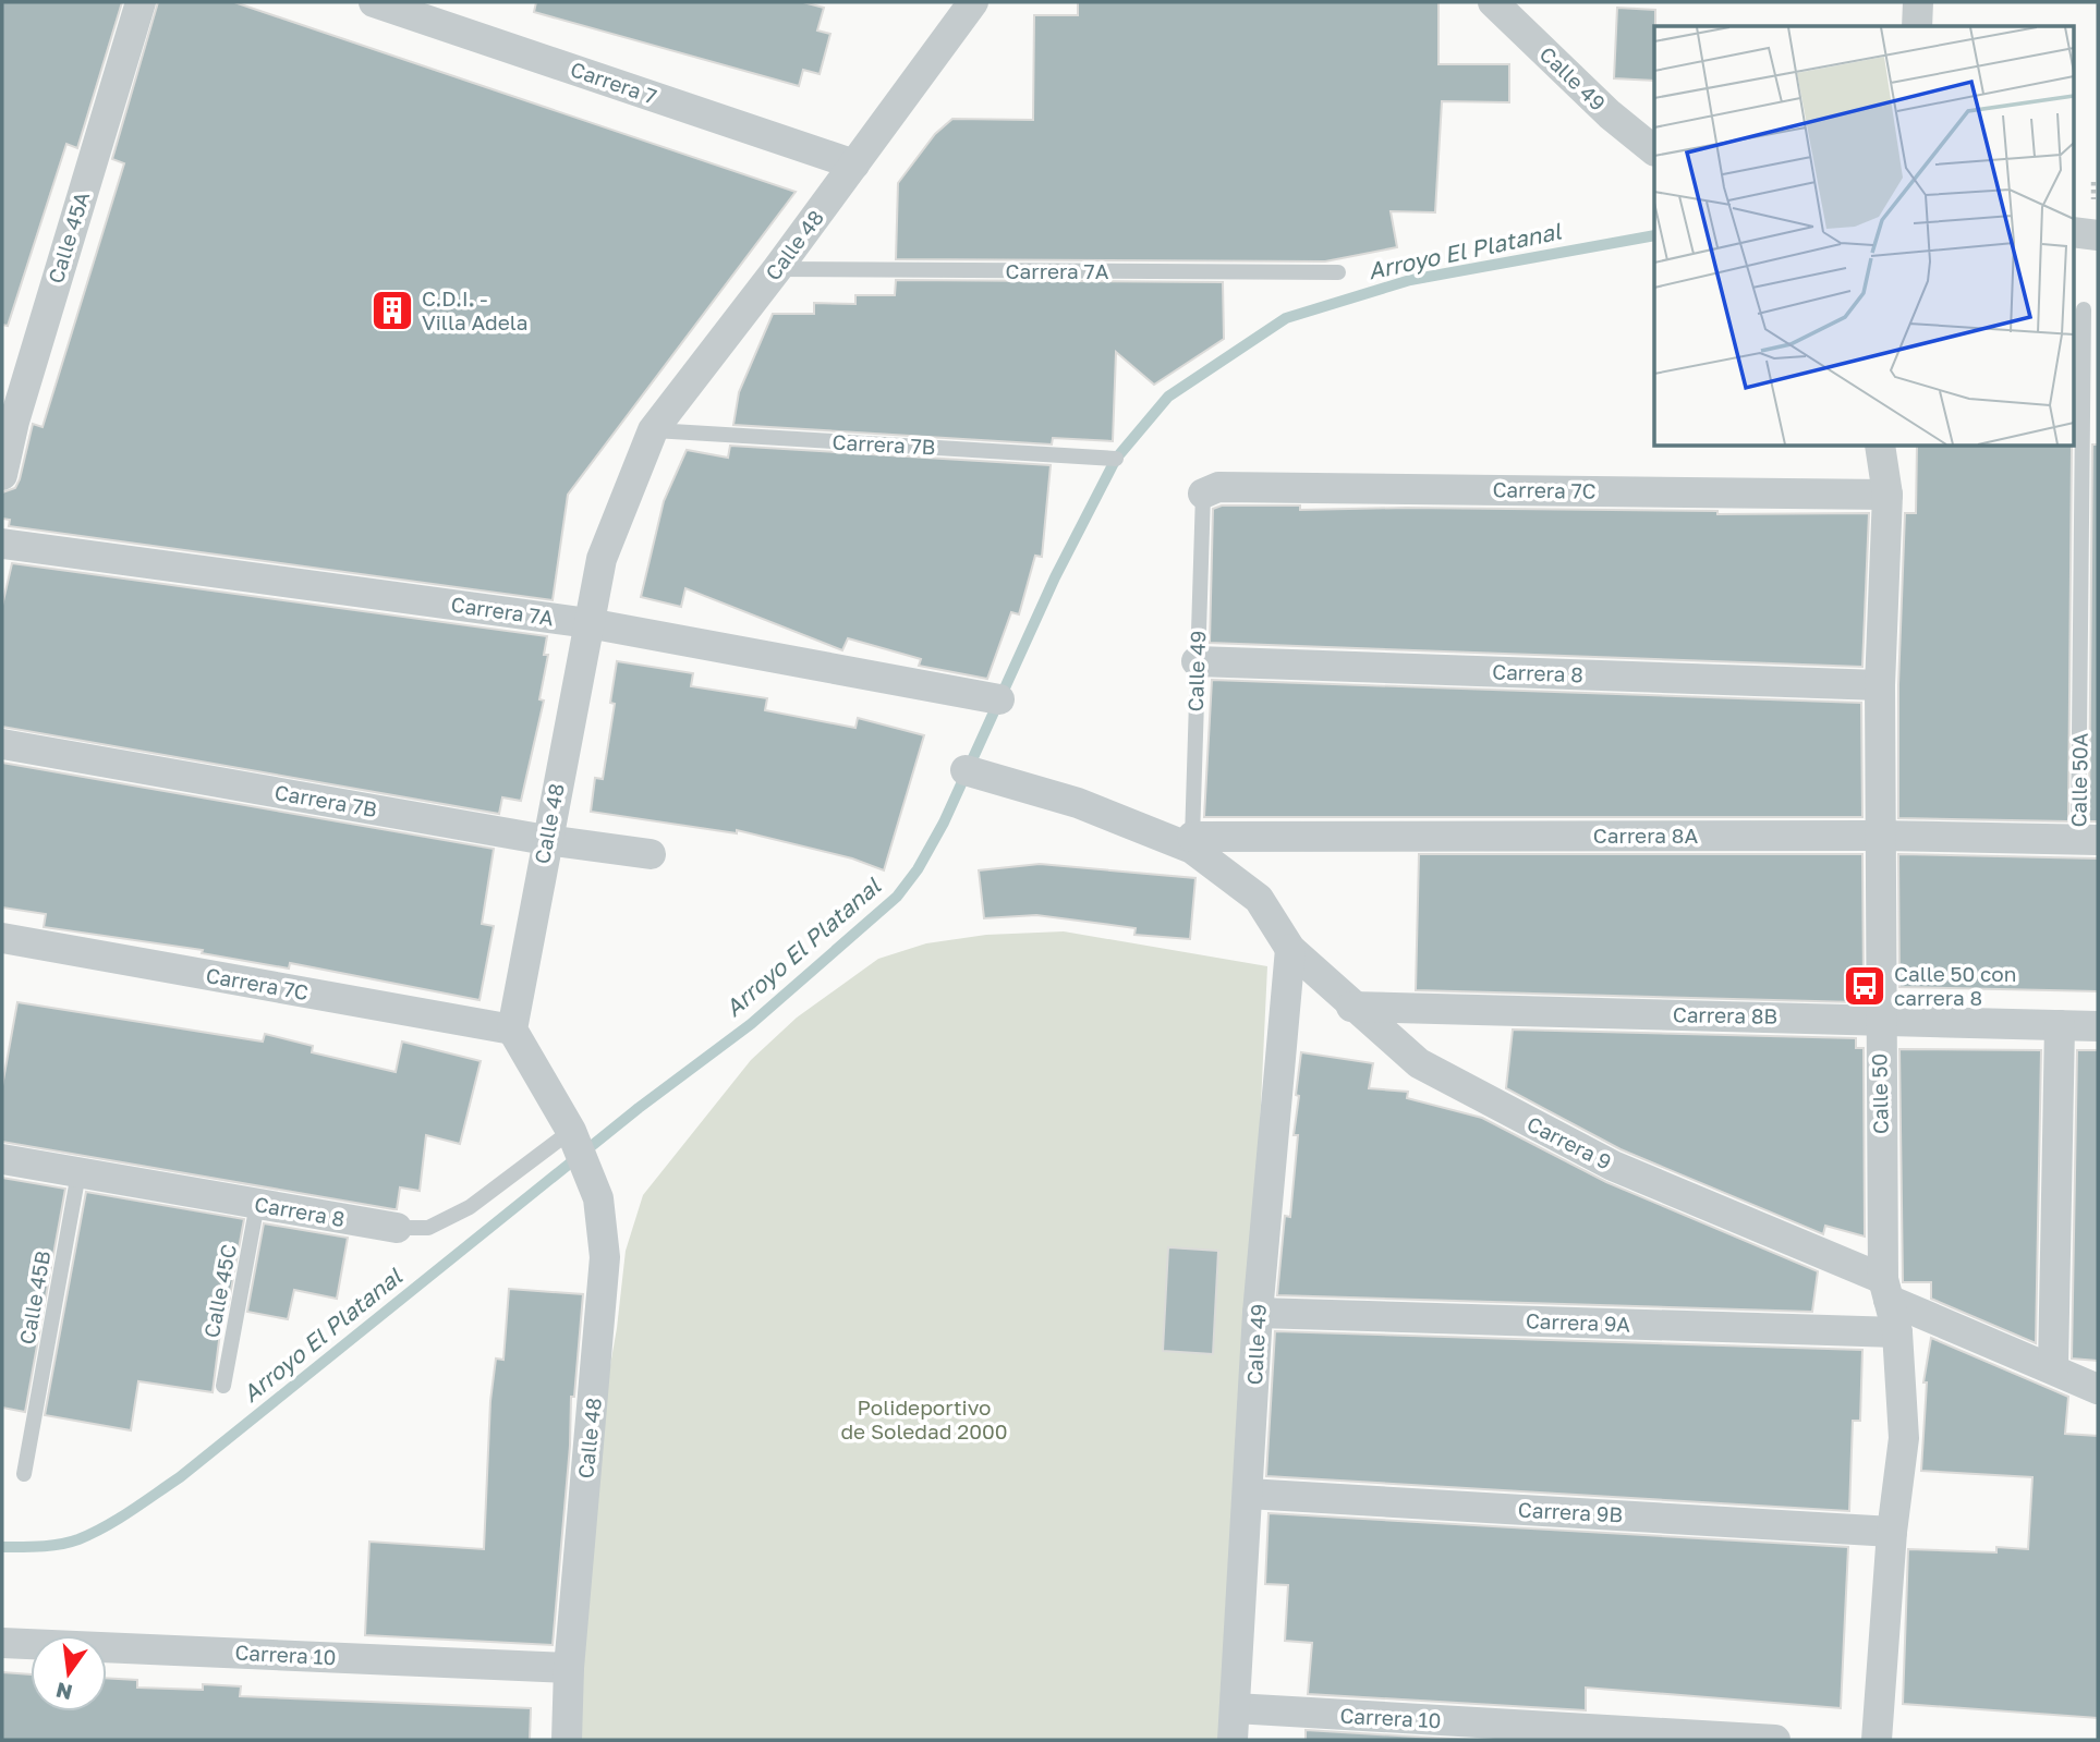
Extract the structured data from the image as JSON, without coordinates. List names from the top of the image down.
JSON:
{
  "streets": {
    "street": [
      "Calle 49",
      "Carrera 7",
      "Calle 45A",
      "Calle 48",
      "Carrera 7A",
      "Carrera 7B",
      "Carrera 7C",
      "Carrera 8",
      "Carrera 8A",
      "Carrera 8B",
      "Calle 50",
      "Carrera 9",
      "Carrera 9A",
      "Carrera 9B",
      "Carrera 10"
    ],
    "lane": ["Calle 50A", "Calle 45C", "Calle 45B"]
  },
  "crossings": [
    ["Calle 49", "Carrera 7C"],
    ["Calle 49", "Carrera 8"],
    ["Calle 49", "Carrera 8A"],
    ["Calle 49", "Carrera 9"],
    ["Calle 49", "Carrera 9A"],
    ["Calle 49", "Carrera 9B"],
    ["Calle 49", "Carrera 10"],
    ["Carrera 7", "Calle 48"],
    ["Calle 48", "Carrera 7A"],
    ["Calle 48", "Carrera 7B"],
    ["Calle 48", "Carrera 7C"],
    ["Calle 48", "Carrera 8"],
    ["Calle 48", "Carrera 10"],
    ["Carrera 7C", "Calle 50"],
    ["Carrera 8", "Calle 50"],
    ["Carrera 8", "Calle 45C"],
    ["Carrera 8", "Calle 45B"],
    ["Calle 50A", "Carrera 8A"],
    ["Carrera 8A", "Calle 50"],
    ["Carrera 8A", "Carrera 9"],
    ["Carrera 8B", "Calle 50"],
    ["Carrera 8B", "Carrera 9"],
    ["Calle 50", "Carrera 9"],
    ["Calle 50", "Carrera 9A"],
    ["Calle 50", "Carrera 9B"]
  ],
  "water": ["Arroyo El Platanal"],
  "parks": ["Polideportivo de Soledad 2000"],
  "places": {
    "building": ["C.D.I. - Villa Adela"],
    "bus stop": ["Calle 50 con carrera 8"]
  },
  "north": "bottom"
}
